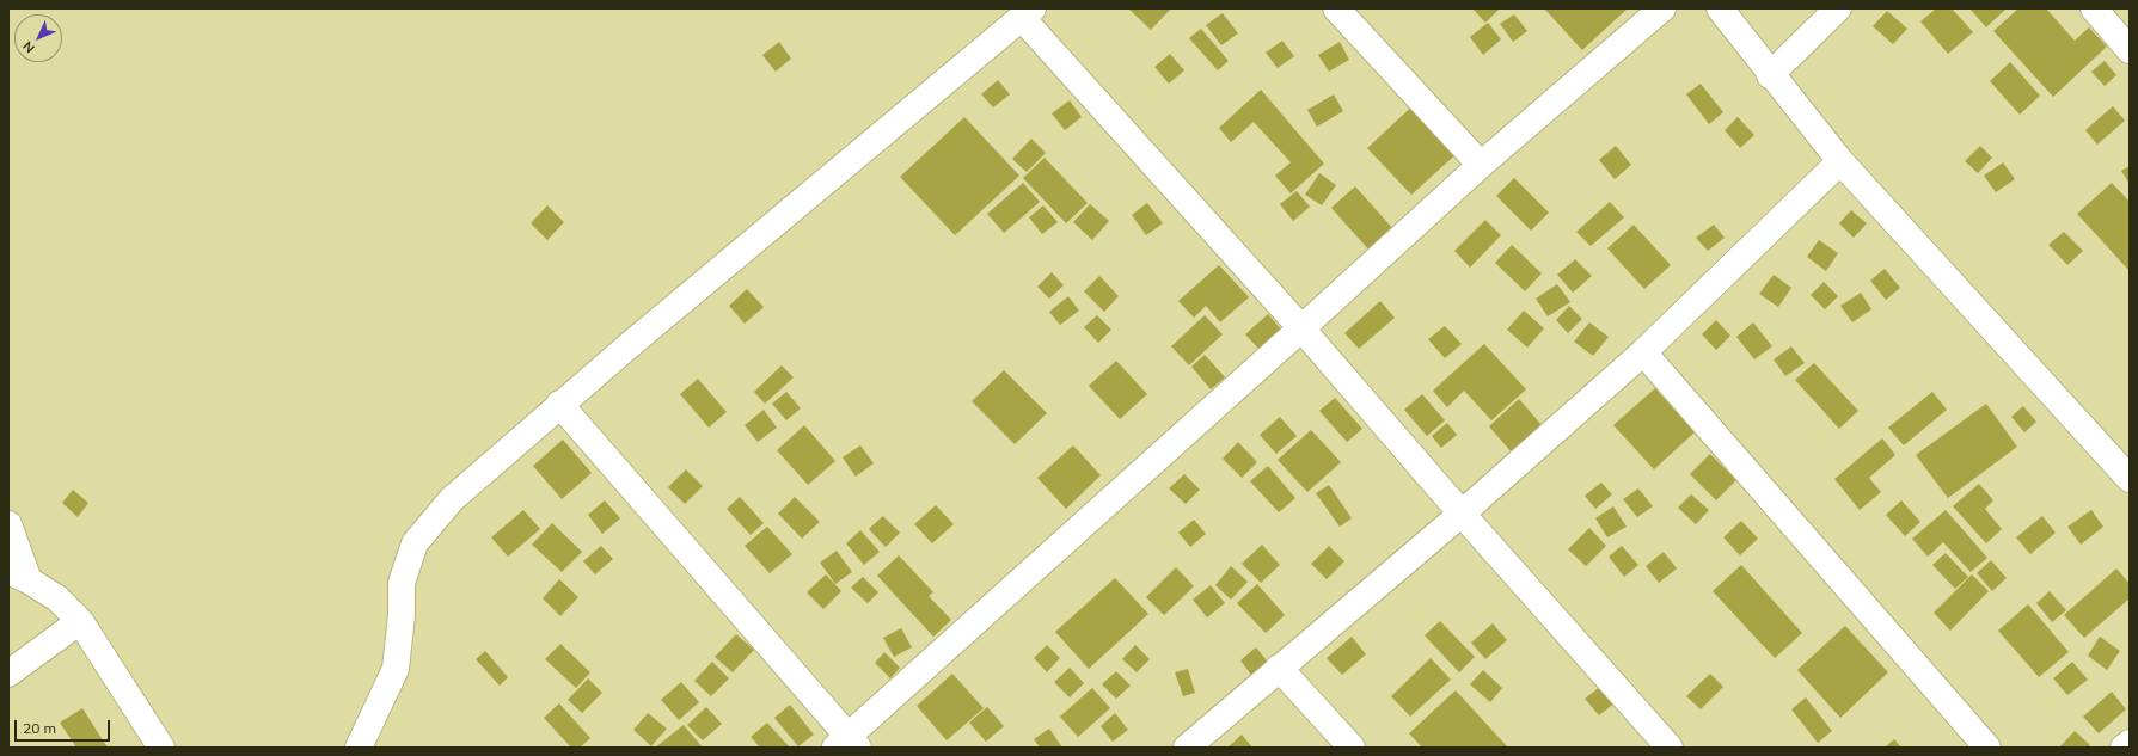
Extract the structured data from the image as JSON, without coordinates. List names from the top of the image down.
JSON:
{
  "scale_bar": "20 m",
  "north": "bottom left"
}
